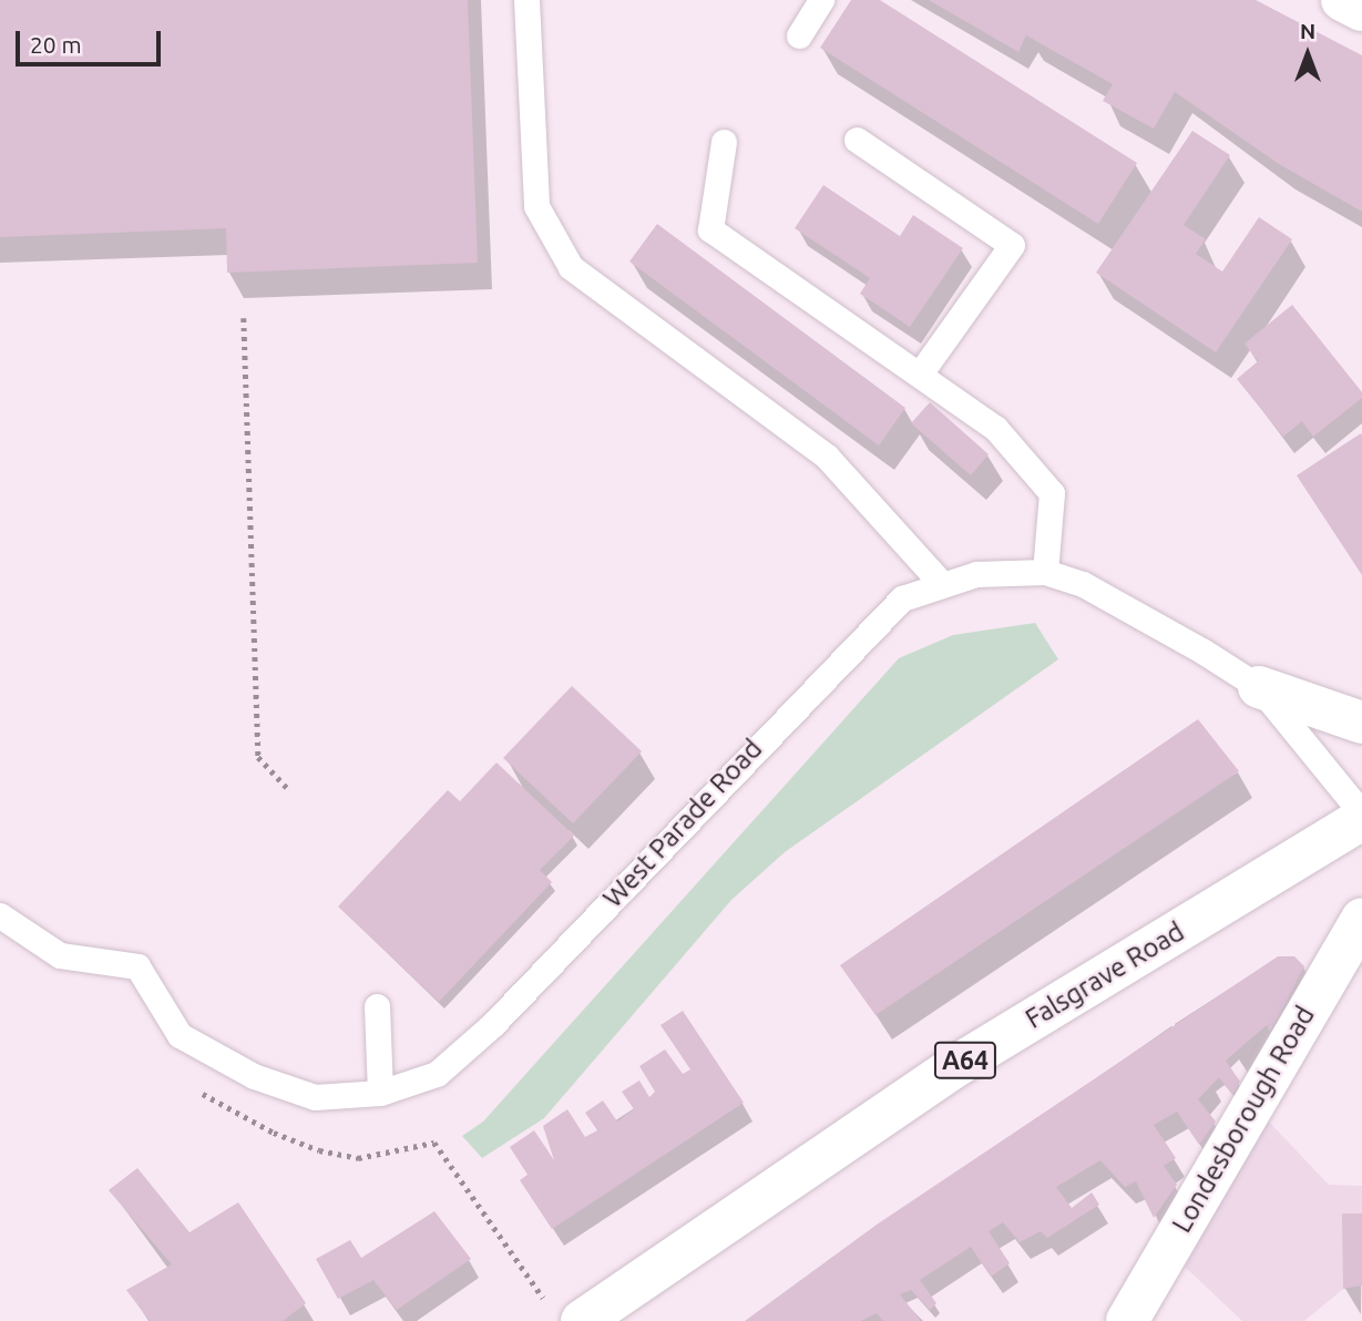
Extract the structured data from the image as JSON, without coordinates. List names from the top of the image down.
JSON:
{
  "streets": {
    "main road": [
      "West Parade Road",
      "Falsgrave Road",
      "A64",
      "Londesborough Road"
    ]
  },
  "crossings": [
    ["West Parade Road", "Falsgrave Road"]
  ],
  "scale_bar": "20 m",
  "north": "top"
}
